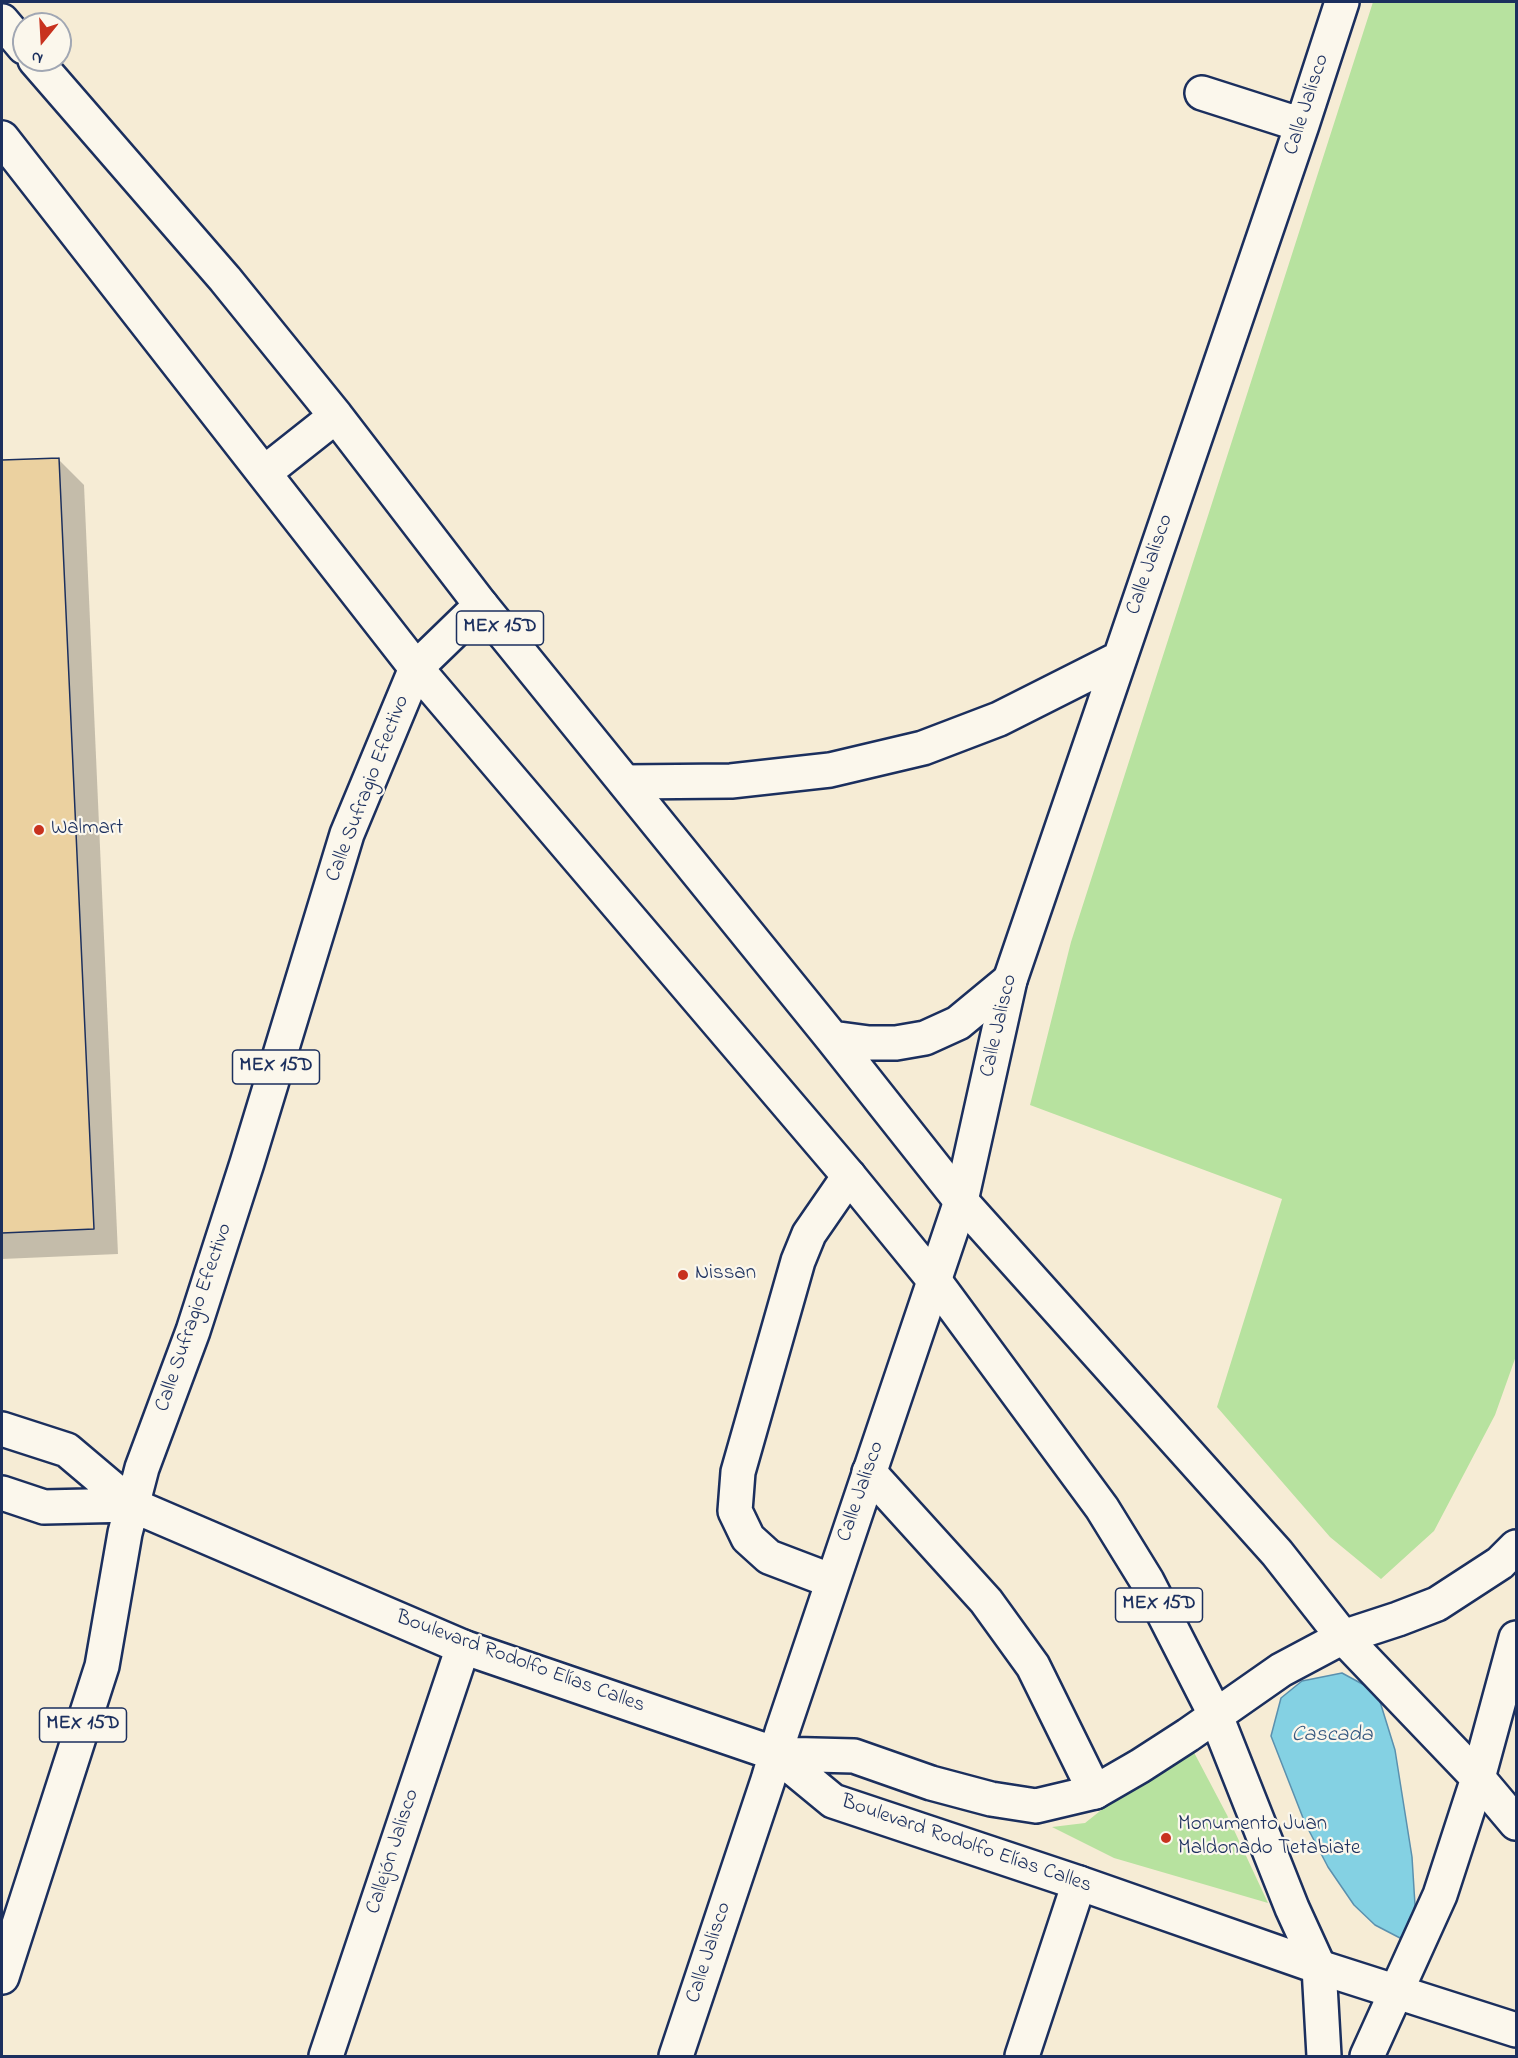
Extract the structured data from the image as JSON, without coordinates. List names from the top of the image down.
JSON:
{
  "streets": {
    "main road": [
      "Calle Jalisco",
      "MEX 15D",
      "Calle Sufragio Efectivo",
      "Boulevard Rodolfo Elías Calles",
      "Callejón Jalisco"
    ]
  },
  "crossings": [
    ["Calle Jalisco", "MEX 15D"],
    ["Calle Jalisco", "Boulevard Rodolfo Elías Calles"],
    ["MEX 15D", "Calle Sufragio Efectivo"],
    ["MEX 15D", "Boulevard Rodolfo Elías Calles"],
    ["Calle Sufragio Efectivo", "Boulevard Rodolfo Elías Calles"],
    ["Boulevard Rodolfo Elías Calles", "Callejón Jalisco"]
  ],
  "water": ["Cascada"],
  "places": ["Walmart", "Nissan", "Monumento Juan Maldonado Tetabiate"],
  "north": "bottom"
}
